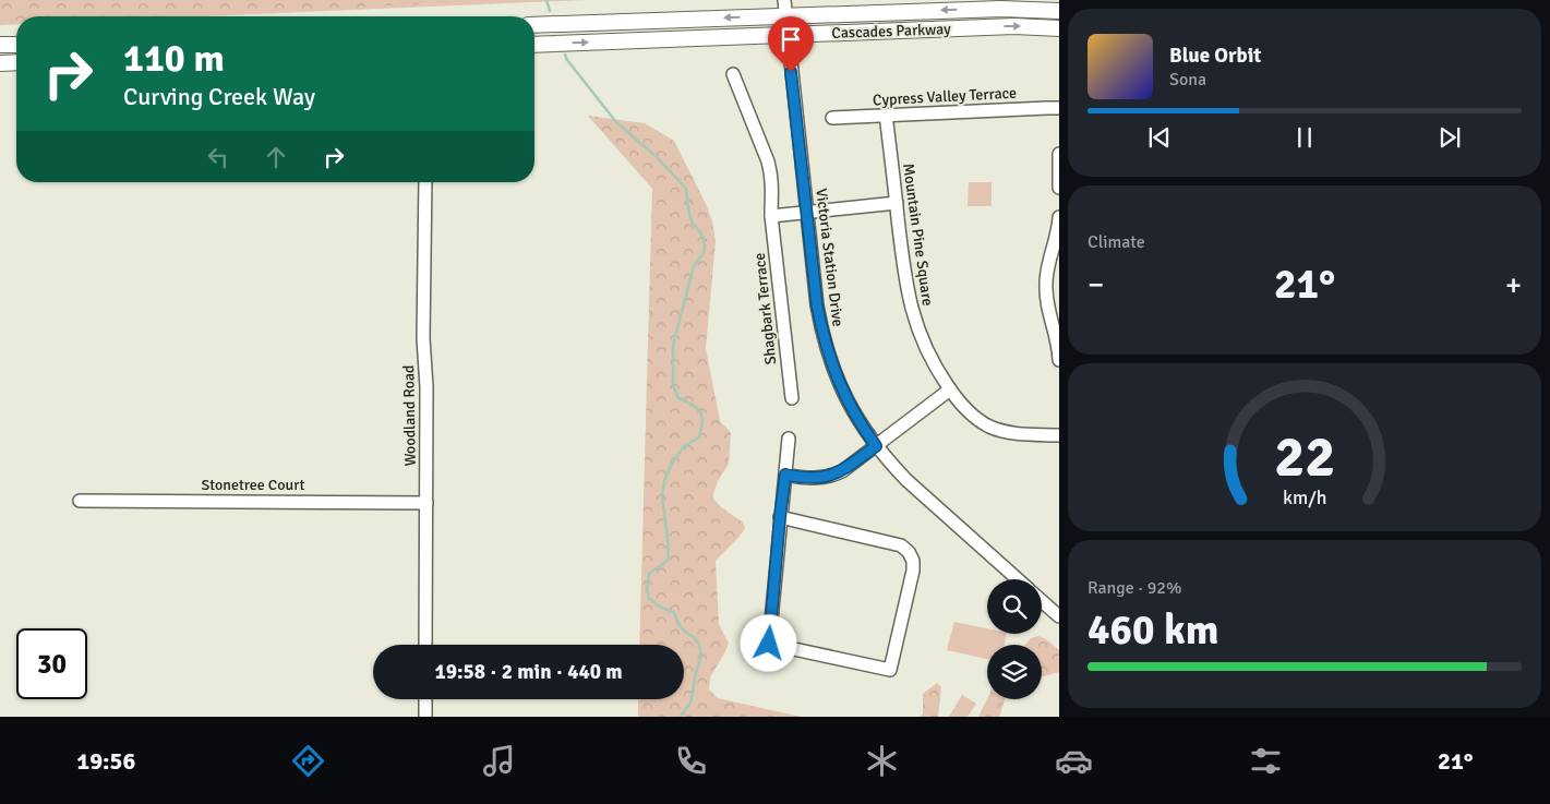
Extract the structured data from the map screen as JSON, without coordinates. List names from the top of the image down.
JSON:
{
  "streets": {
    "main road": ["Cascades Parkway"],
    "street": [
      "Cypress Valley Terrace",
      "Mountain Pine Square",
      "Victoria Station Drive",
      "Shagbark Terrace",
      "Woodland Road",
      "Stonetree Court"
    ]
  },
  "crossings": [
    ["Cascades Parkway", "Victoria Station Drive"],
    ["Cypress Valley Terrace", "Mountain Pine Square"],
    ["Woodland Road", "Stonetree Court"]
  ],
  "page": {
    "turn": ["110 m", "Curving Creek Way"],
    "song": ["Blue Orbit", "Sona"],
    "tile": [
      "Climate",
      ["Range · 92%", "460 km"]
    ],
    "heat": ["−", "21°", "+"],
    "limit": "30",
    "trip": "19:58 · 2 min · 440 m",
    "tabs": ["19:56", "21°"],
    "gauge": ["22", "km/h"]
  }
}
